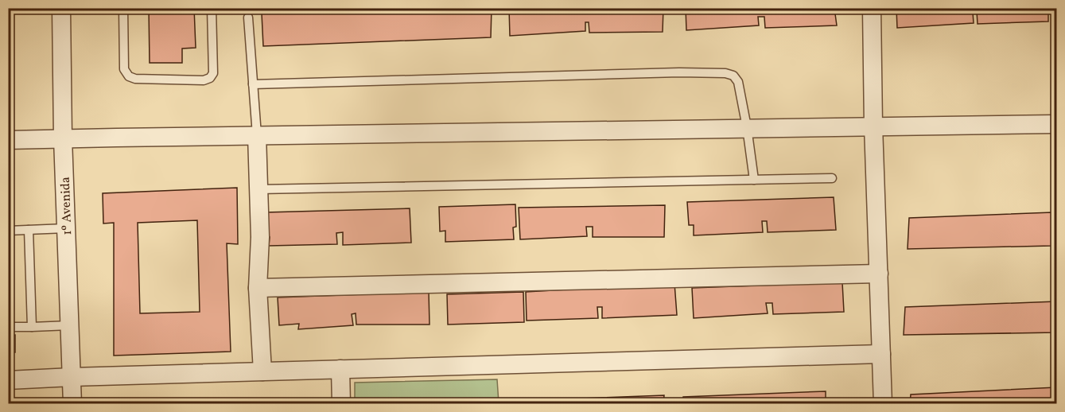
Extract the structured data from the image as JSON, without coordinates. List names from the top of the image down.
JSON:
{
  "streets": {
    "street": ["1º Avenida"]
  }
}
